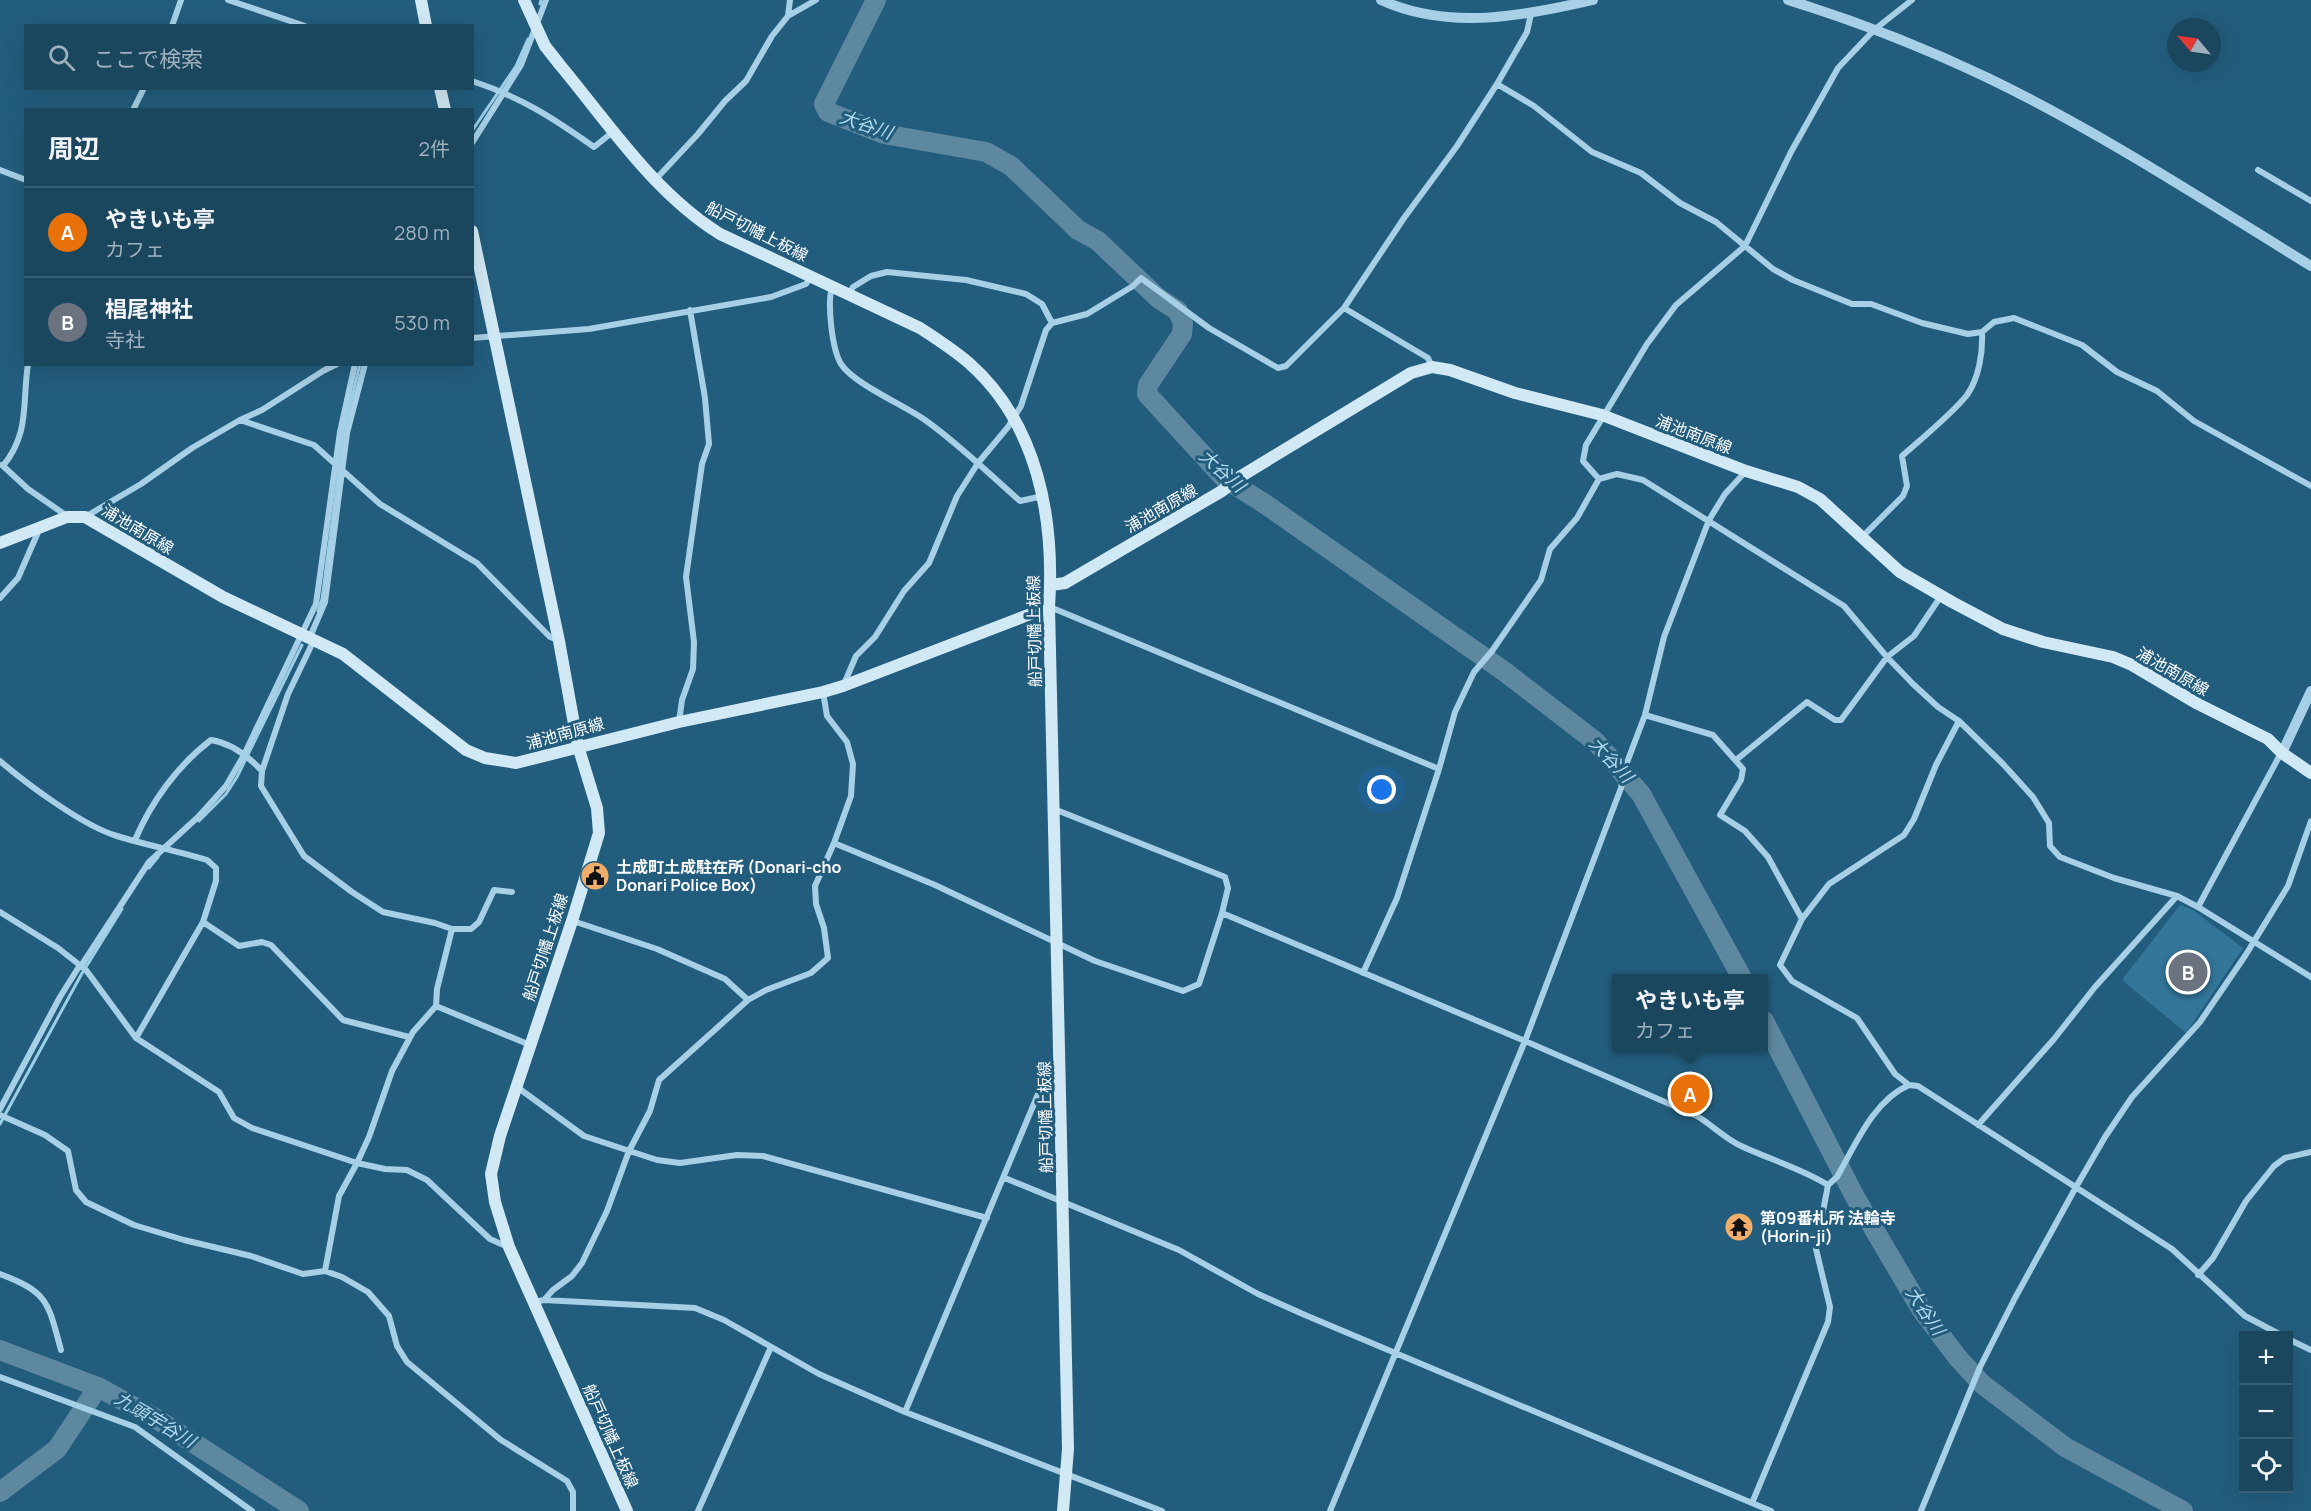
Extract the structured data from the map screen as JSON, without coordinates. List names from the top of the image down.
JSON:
{
  "streets": {
    "main road": ["船戸切幡上板線", "浦池南原線"]
  },
  "crossings": [
    ["船戸切幡上板線", "浦池南原線"]
  ],
  "water": ["大谷川", "九頭宇谷川"],
  "places": {
    "public building": ["土成町土成駐在所 (Donari-cho Donari Police Box)"],
    "temple": ["第09番札所 法輪寺 (Horin-ji)"]
  },
  "north": "top left",
  "page": {
    "search": "ここで検索",
    "heading": ["周辺", "2件"],
    "list": [
      {
        "mark": "A",
        "name": "やきいも亭",
        "note": "カフェ",
        "value": "280 m"
      },
      {
        "mark": "B",
        "name": "椙尾神社",
        "note": "寺社",
        "value": "530 m"
      }
    ],
    "pins": ["B", "A"],
    "popup": ["やきいも亭", "カフェ"],
    "map_buttons": ["+", "−"]
  }
}
